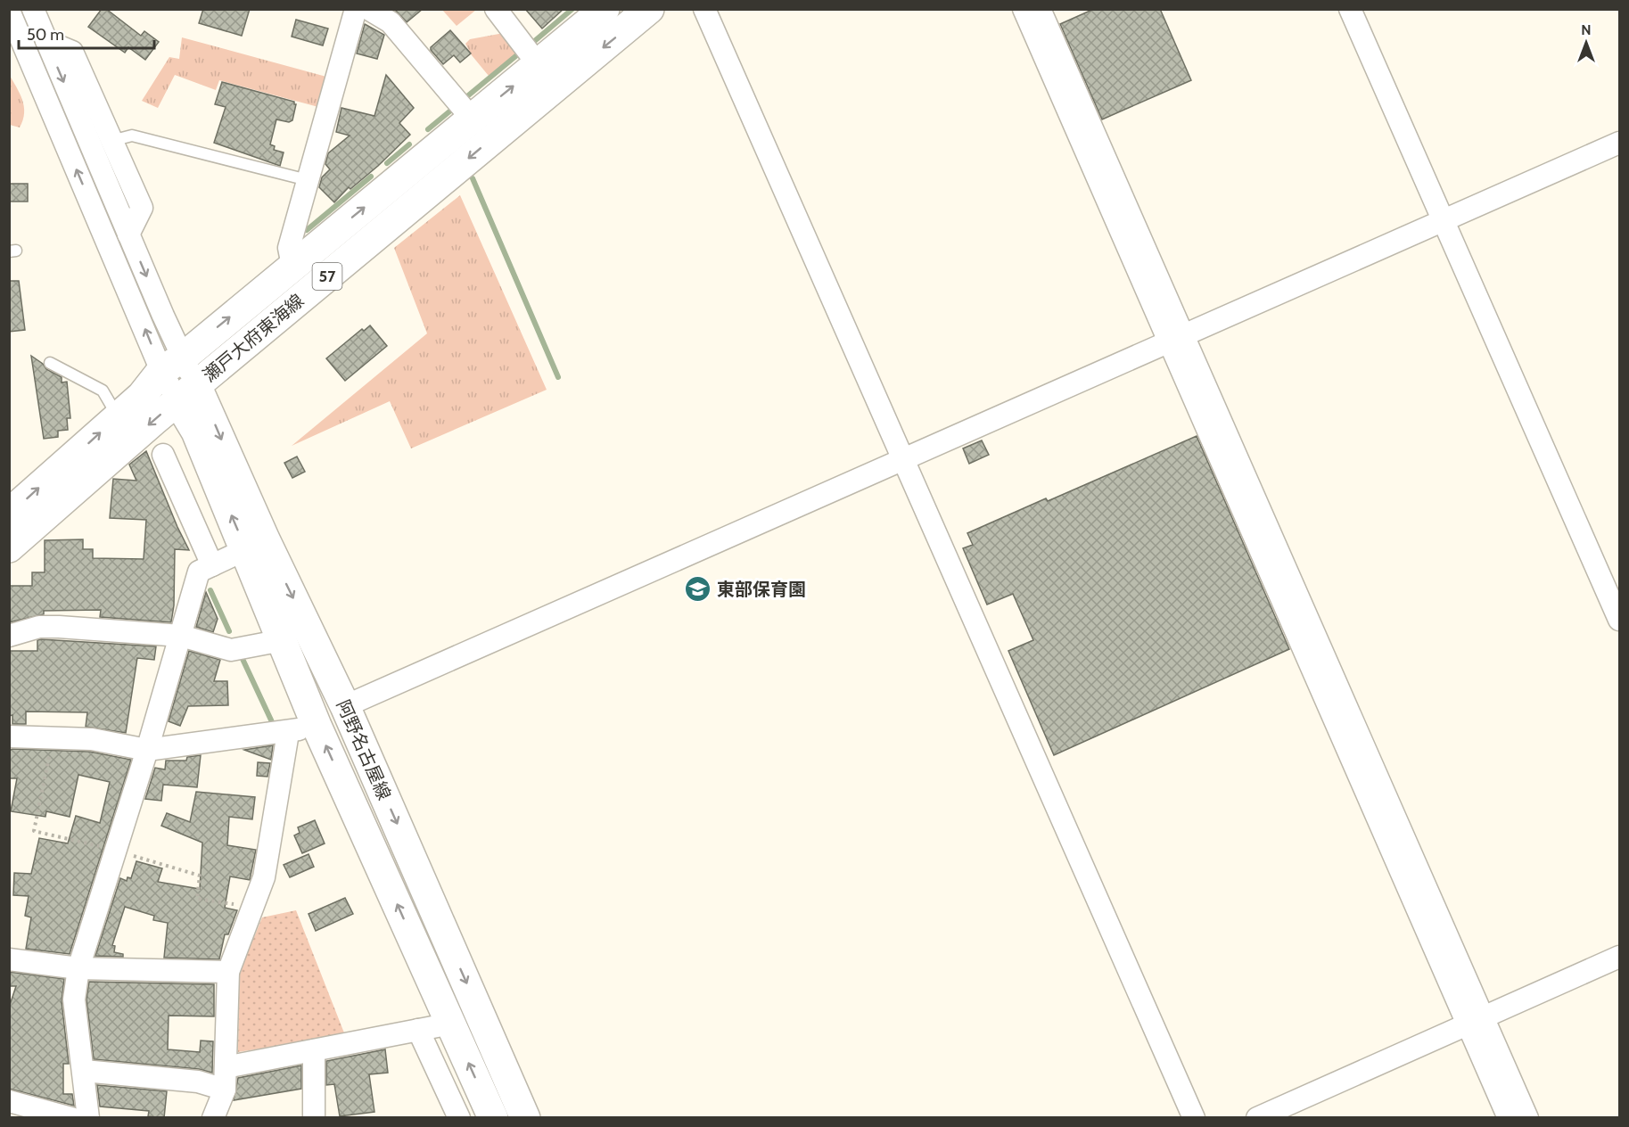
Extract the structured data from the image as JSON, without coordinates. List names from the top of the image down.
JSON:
{
  "streets": {
    "main road": ["57", "瀬戸大府東海線", "阿野名古屋線"]
  },
  "crossings": [
    ["瀬戸大府東海線", "阿野名古屋線"]
  ],
  "places": {
    "school or university": ["東部保育園"]
  },
  "scale_bar": "50 m",
  "north": "top"
}
